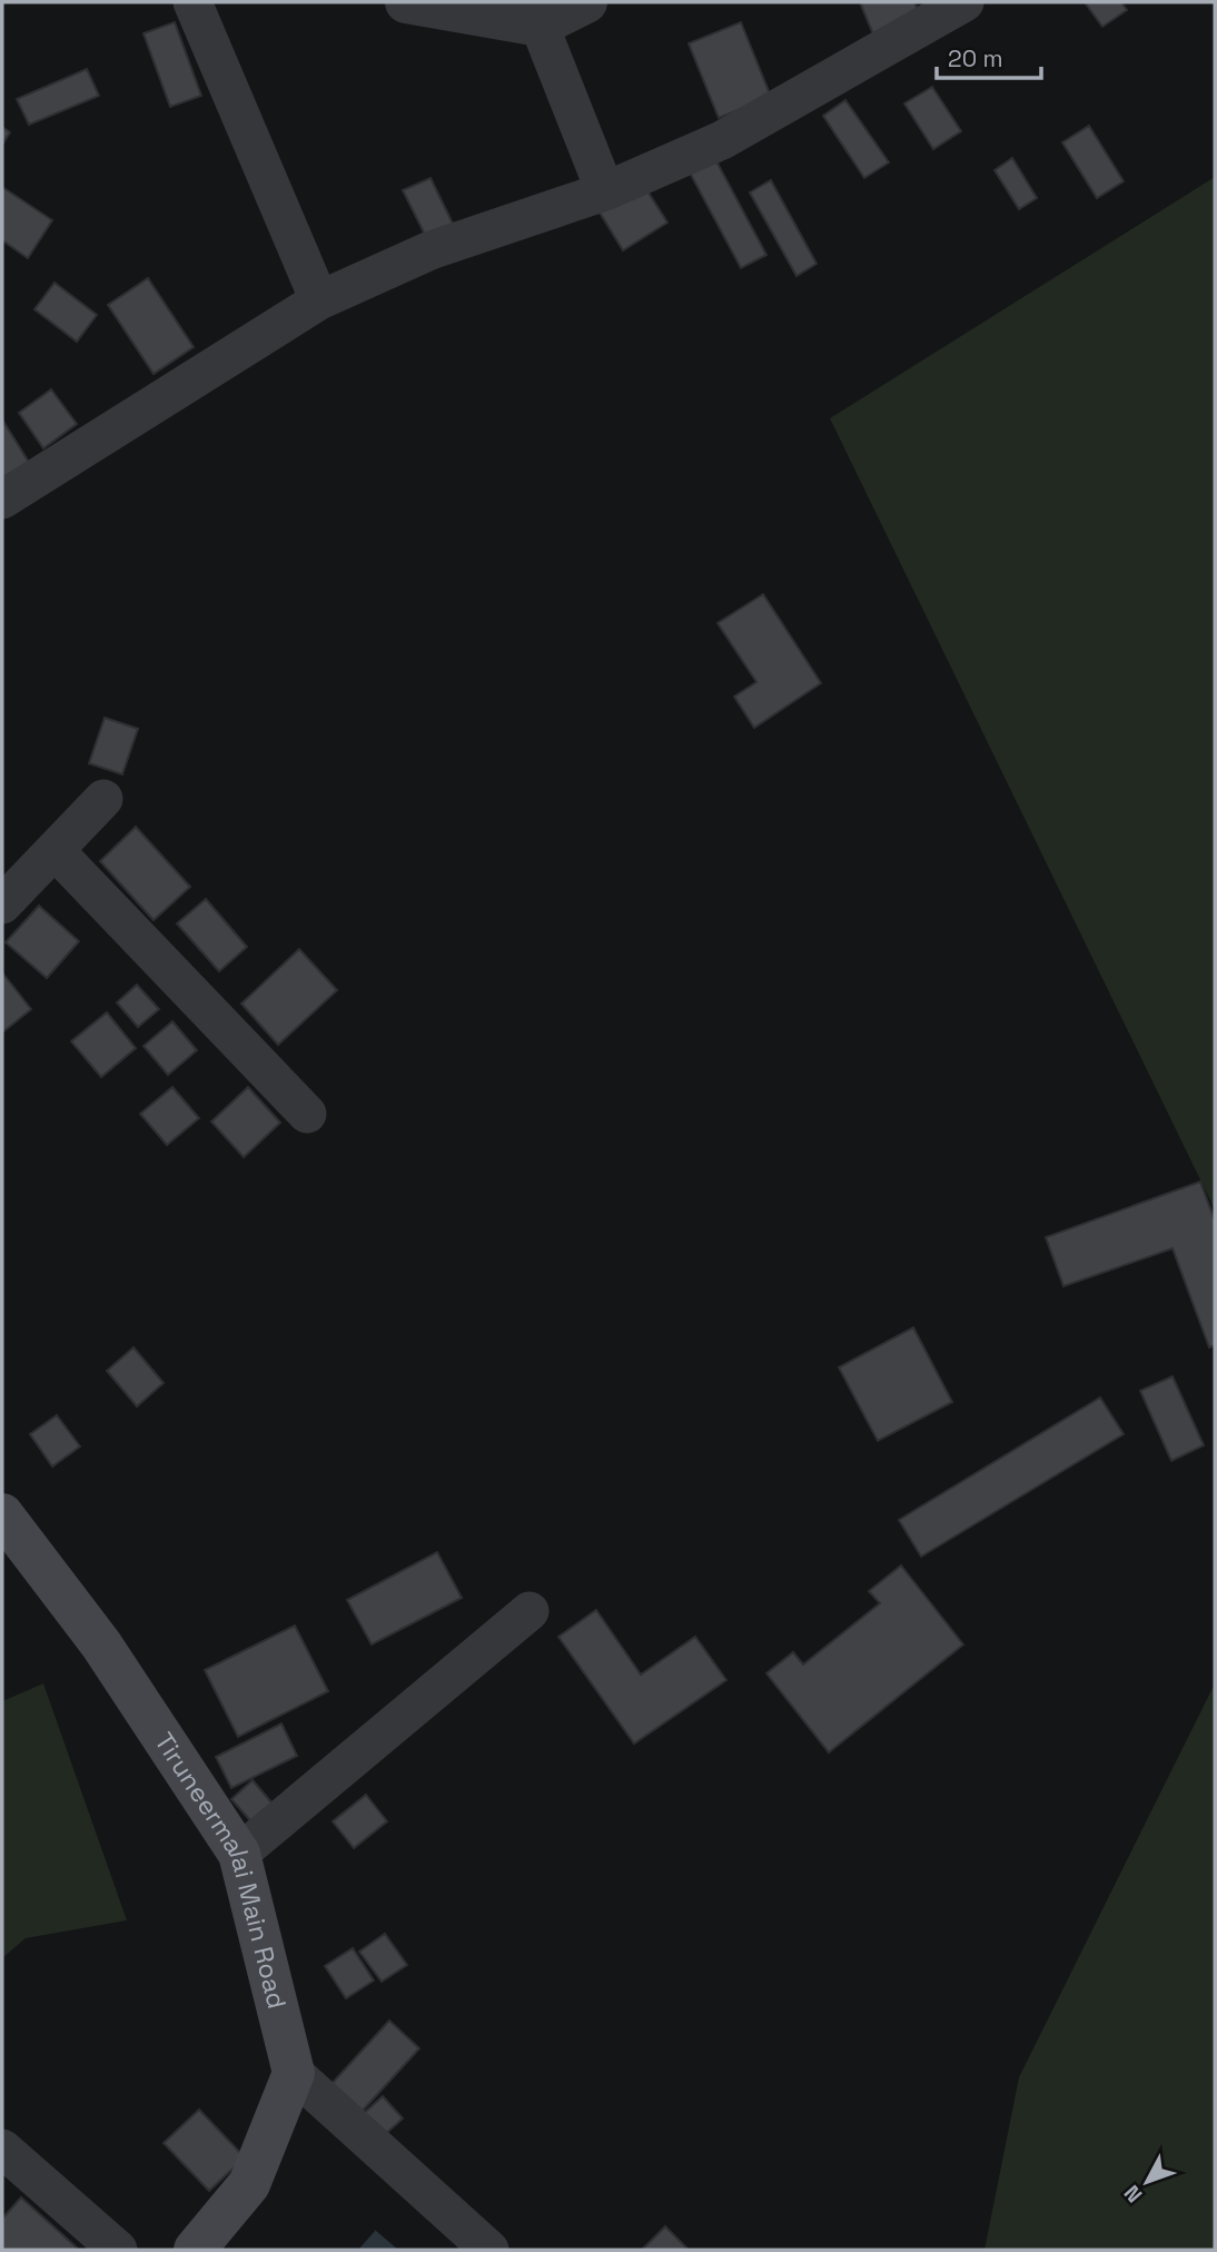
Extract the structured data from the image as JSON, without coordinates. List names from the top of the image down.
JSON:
{
  "streets": {
    "main road": ["Tiruneermalai Main Road"]
  },
  "scale_bar": "20 m",
  "north": "bottom left"
}
